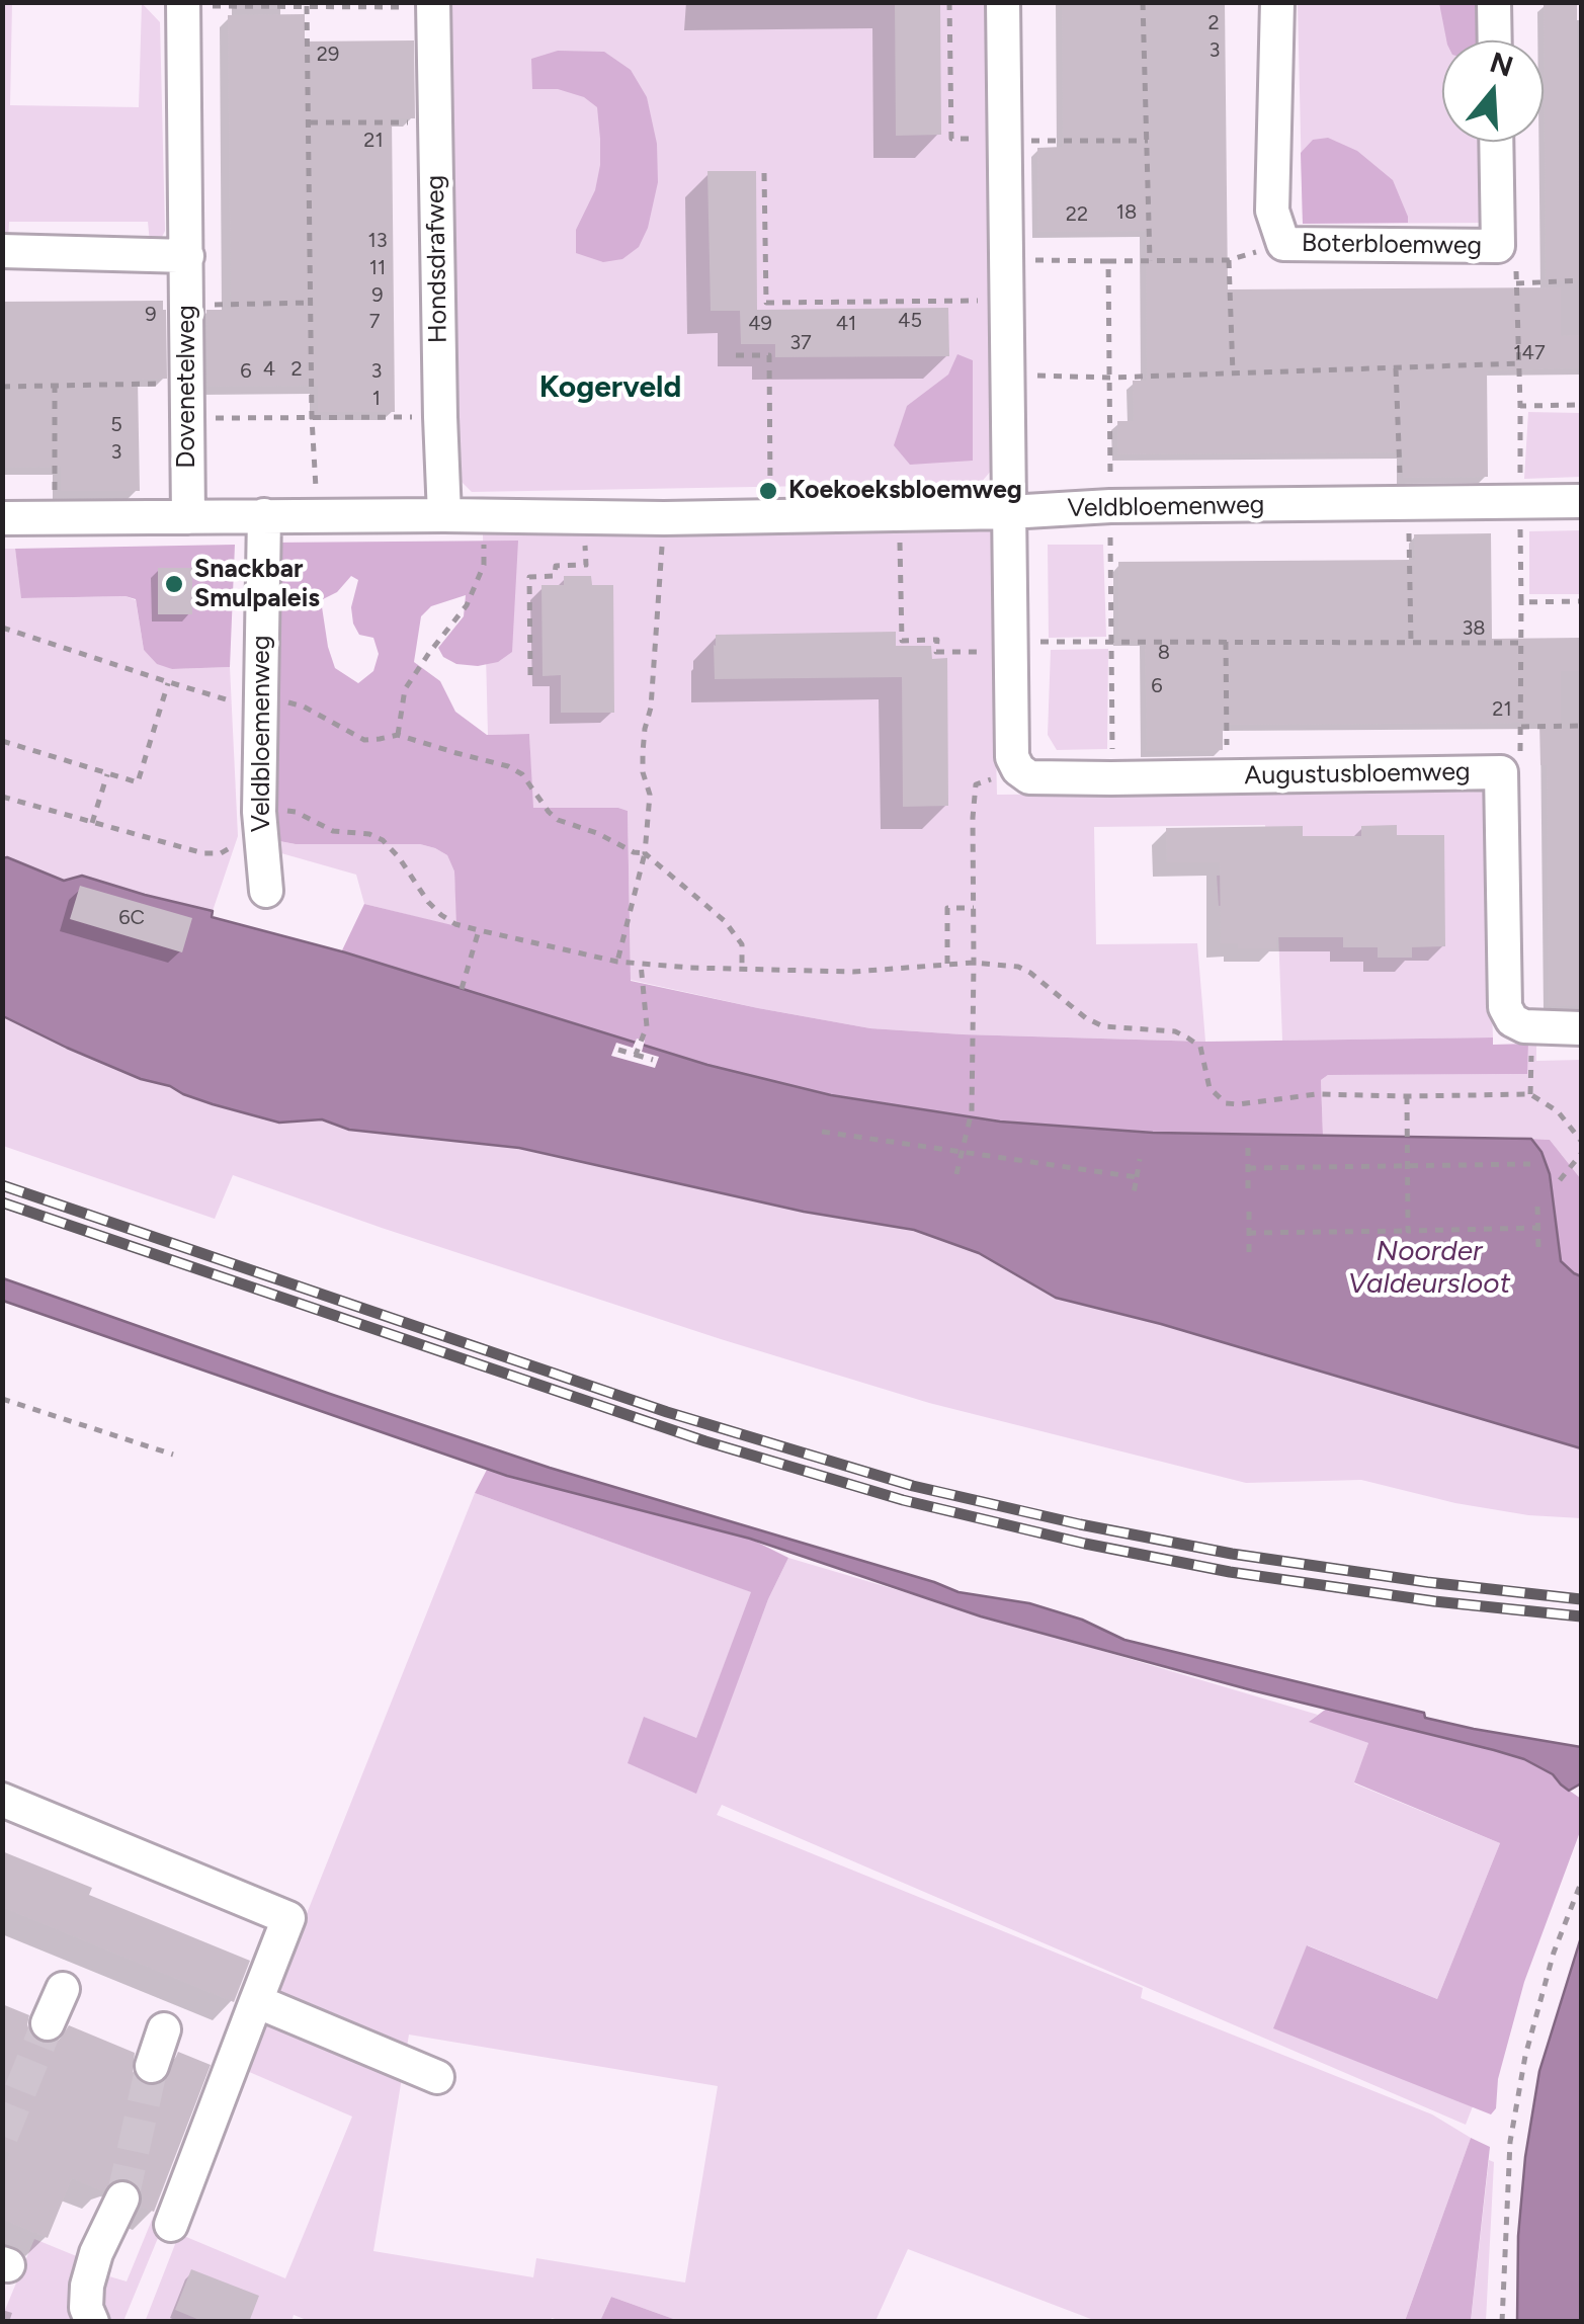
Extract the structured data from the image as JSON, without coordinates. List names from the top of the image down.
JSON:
{
  "streets": {
    "street": [
      "Boterbloemweg",
      "Hondsdrafweg",
      "Dovenetelweg",
      "Veldbloemenweg",
      "Augustusbloemweg"
    ]
  },
  "crossings": [
    ["Hondsdrafweg", "Veldbloemenweg"],
    ["Dovenetelweg", "Veldbloemenweg"]
  ],
  "districts": ["Kogerveld"],
  "water": ["Noorder Valdeursloot"],
  "places": ["Koekoeksbloemweg", "Snackbar Smulpaleis"],
  "house_numbers": [
    "2",
    "3",
    "29",
    "21",
    "18",
    "22",
    "13",
    "11",
    "9",
    "9",
    "45",
    "7",
    "49",
    "41",
    "37",
    "147",
    "4",
    "2",
    "6",
    "3",
    "1",
    "5",
    "3",
    "38",
    "8",
    "6",
    "21",
    "6C"
  ],
  "north": "top"
}
